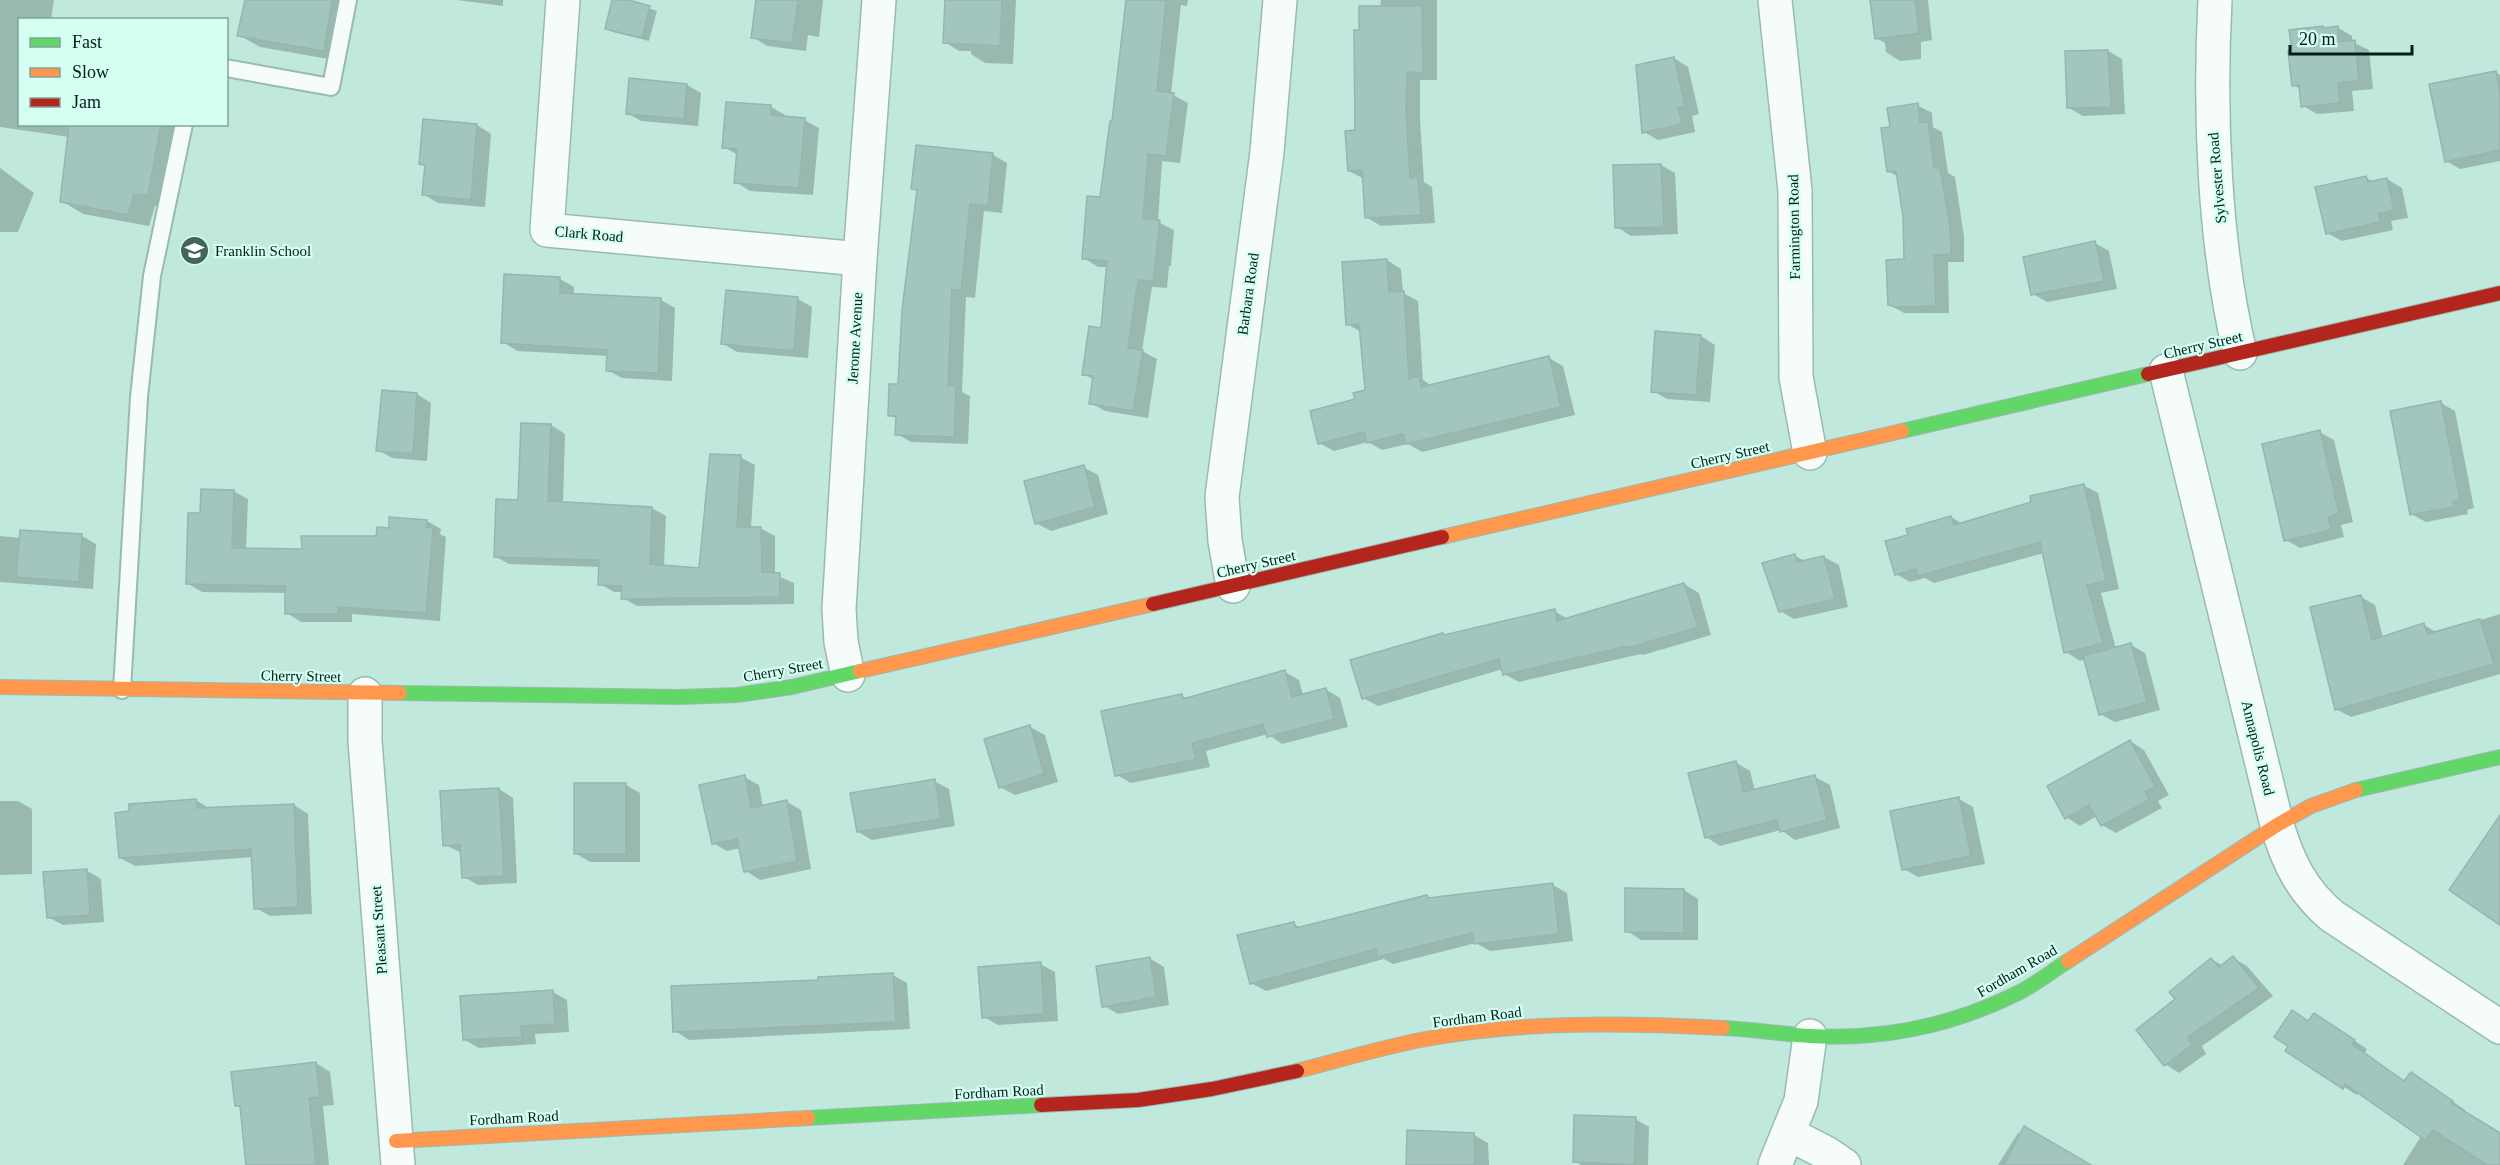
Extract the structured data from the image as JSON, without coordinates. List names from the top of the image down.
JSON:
{
  "streets": {
    "street": [
      "Sylvester Road",
      "Farmington Road",
      "Clark Road",
      "Barbara Road",
      "Jerome Avenue",
      "Cherry Street",
      "Annapolis Road",
      "Pleasant Street",
      "Fordham Road"
    ]
  },
  "crossings": [
    ["Sylvester Road", "Cherry Street"],
    ["Farmington Road", "Cherry Street"],
    ["Clark Road", "Jerome Avenue"],
    ["Barbara Road", "Cherry Street"],
    ["Jerome Avenue", "Cherry Street"],
    ["Cherry Street", "Annapolis Road"],
    ["Cherry Street", "Pleasant Street"],
    ["Annapolis Road", "Fordham Road"],
    ["Pleasant Street", "Fordham Road"]
  ],
  "places": {
    "school or university": ["Franklin School"]
  },
  "legend": ["Fast", "Slow", "Jam"],
  "scale_bar": "20 m"
}
